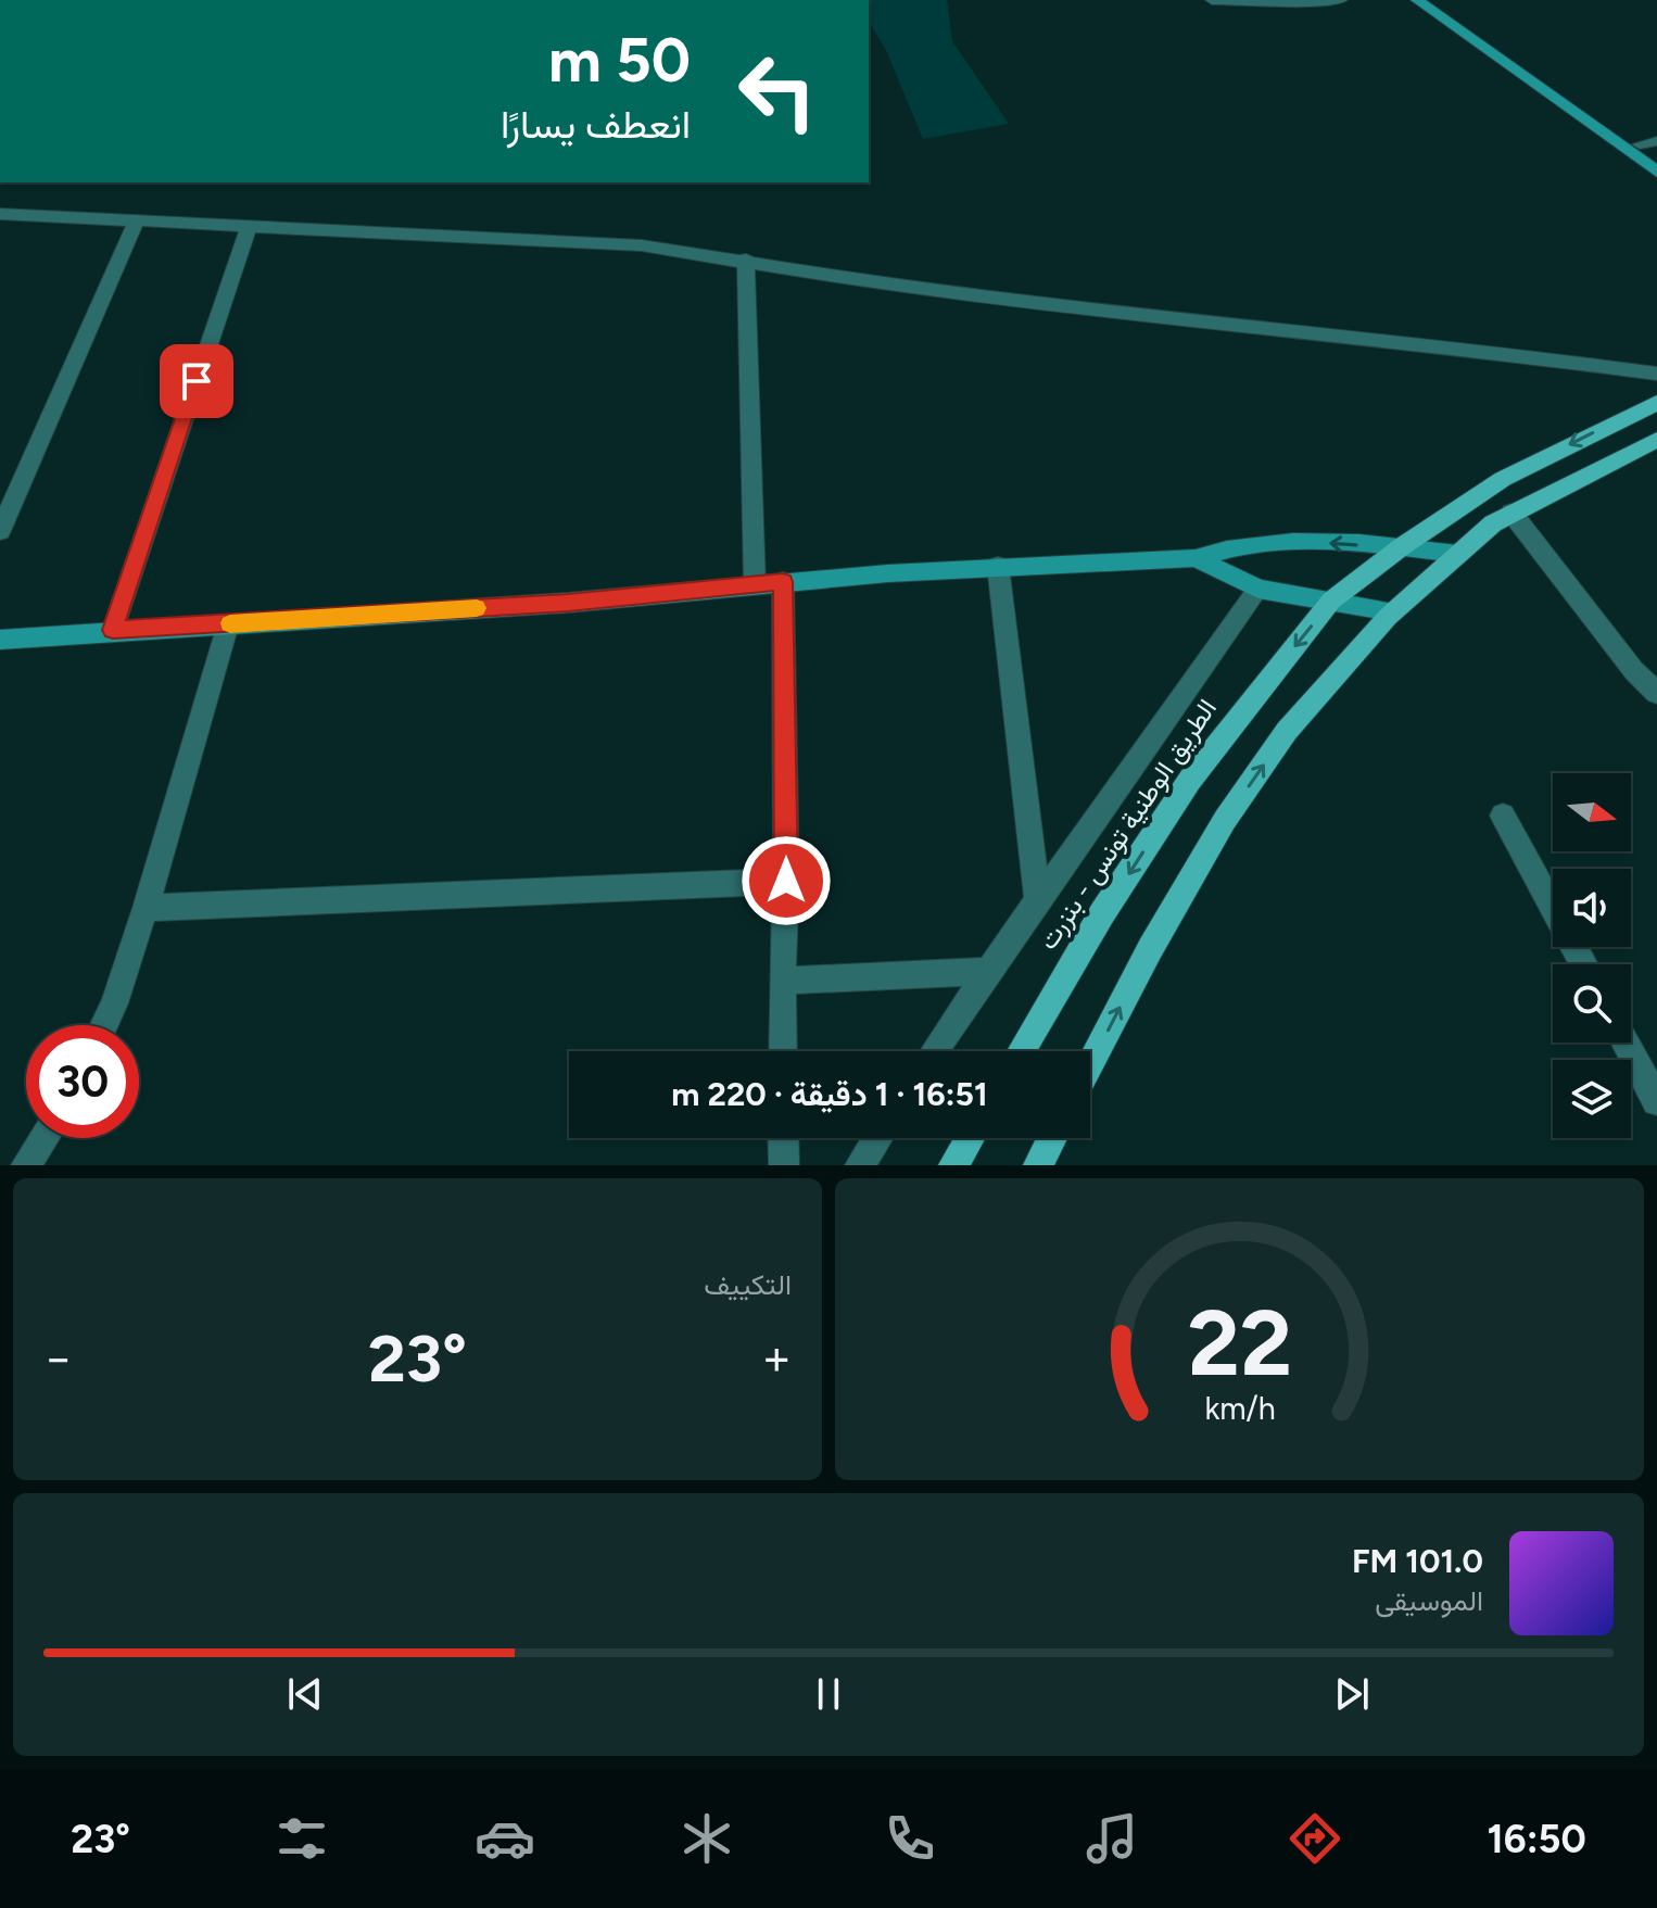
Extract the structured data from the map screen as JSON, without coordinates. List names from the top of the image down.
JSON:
{
  "streets": {
    "main road": ["الطريق الوطنية تونس - بنزرت"]
  },
  "north": "right",
  "page": {
    "turn": ["50 m", "انعطف يسارًا"],
    "limit": "30",
    "trip": "16:51 · 1 دقيقة · 220 m",
    "tile": "التكييف",
    "heat": ["−", "23°", "+"],
    "song": ["101.0 FM", "الموسيقى"],
    "tabs": ["16:50", "23°"],
    "gauge": ["22", "km/h"]
  }
}
